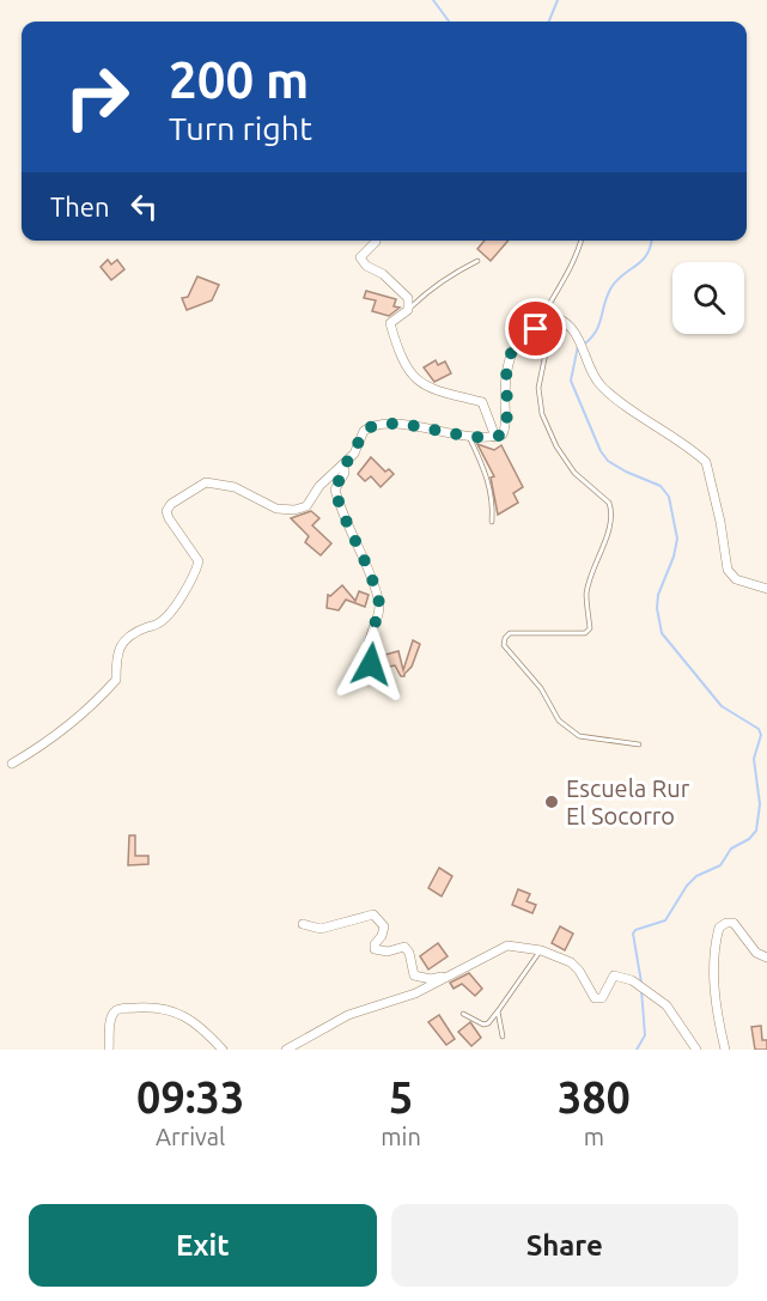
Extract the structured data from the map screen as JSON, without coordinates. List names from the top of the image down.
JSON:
{
  "places": ["Escuela Rur El Socorro"],
  "page": {
    "turn": ["200 m", "Turn right"],
    "then": "Then",
    "eta": [
      "09:33",
      "Arrival",
      "5",
      "min",
      "380",
      "m"
    ],
    "buttons": ["Exit", "Share"]
  }
}
